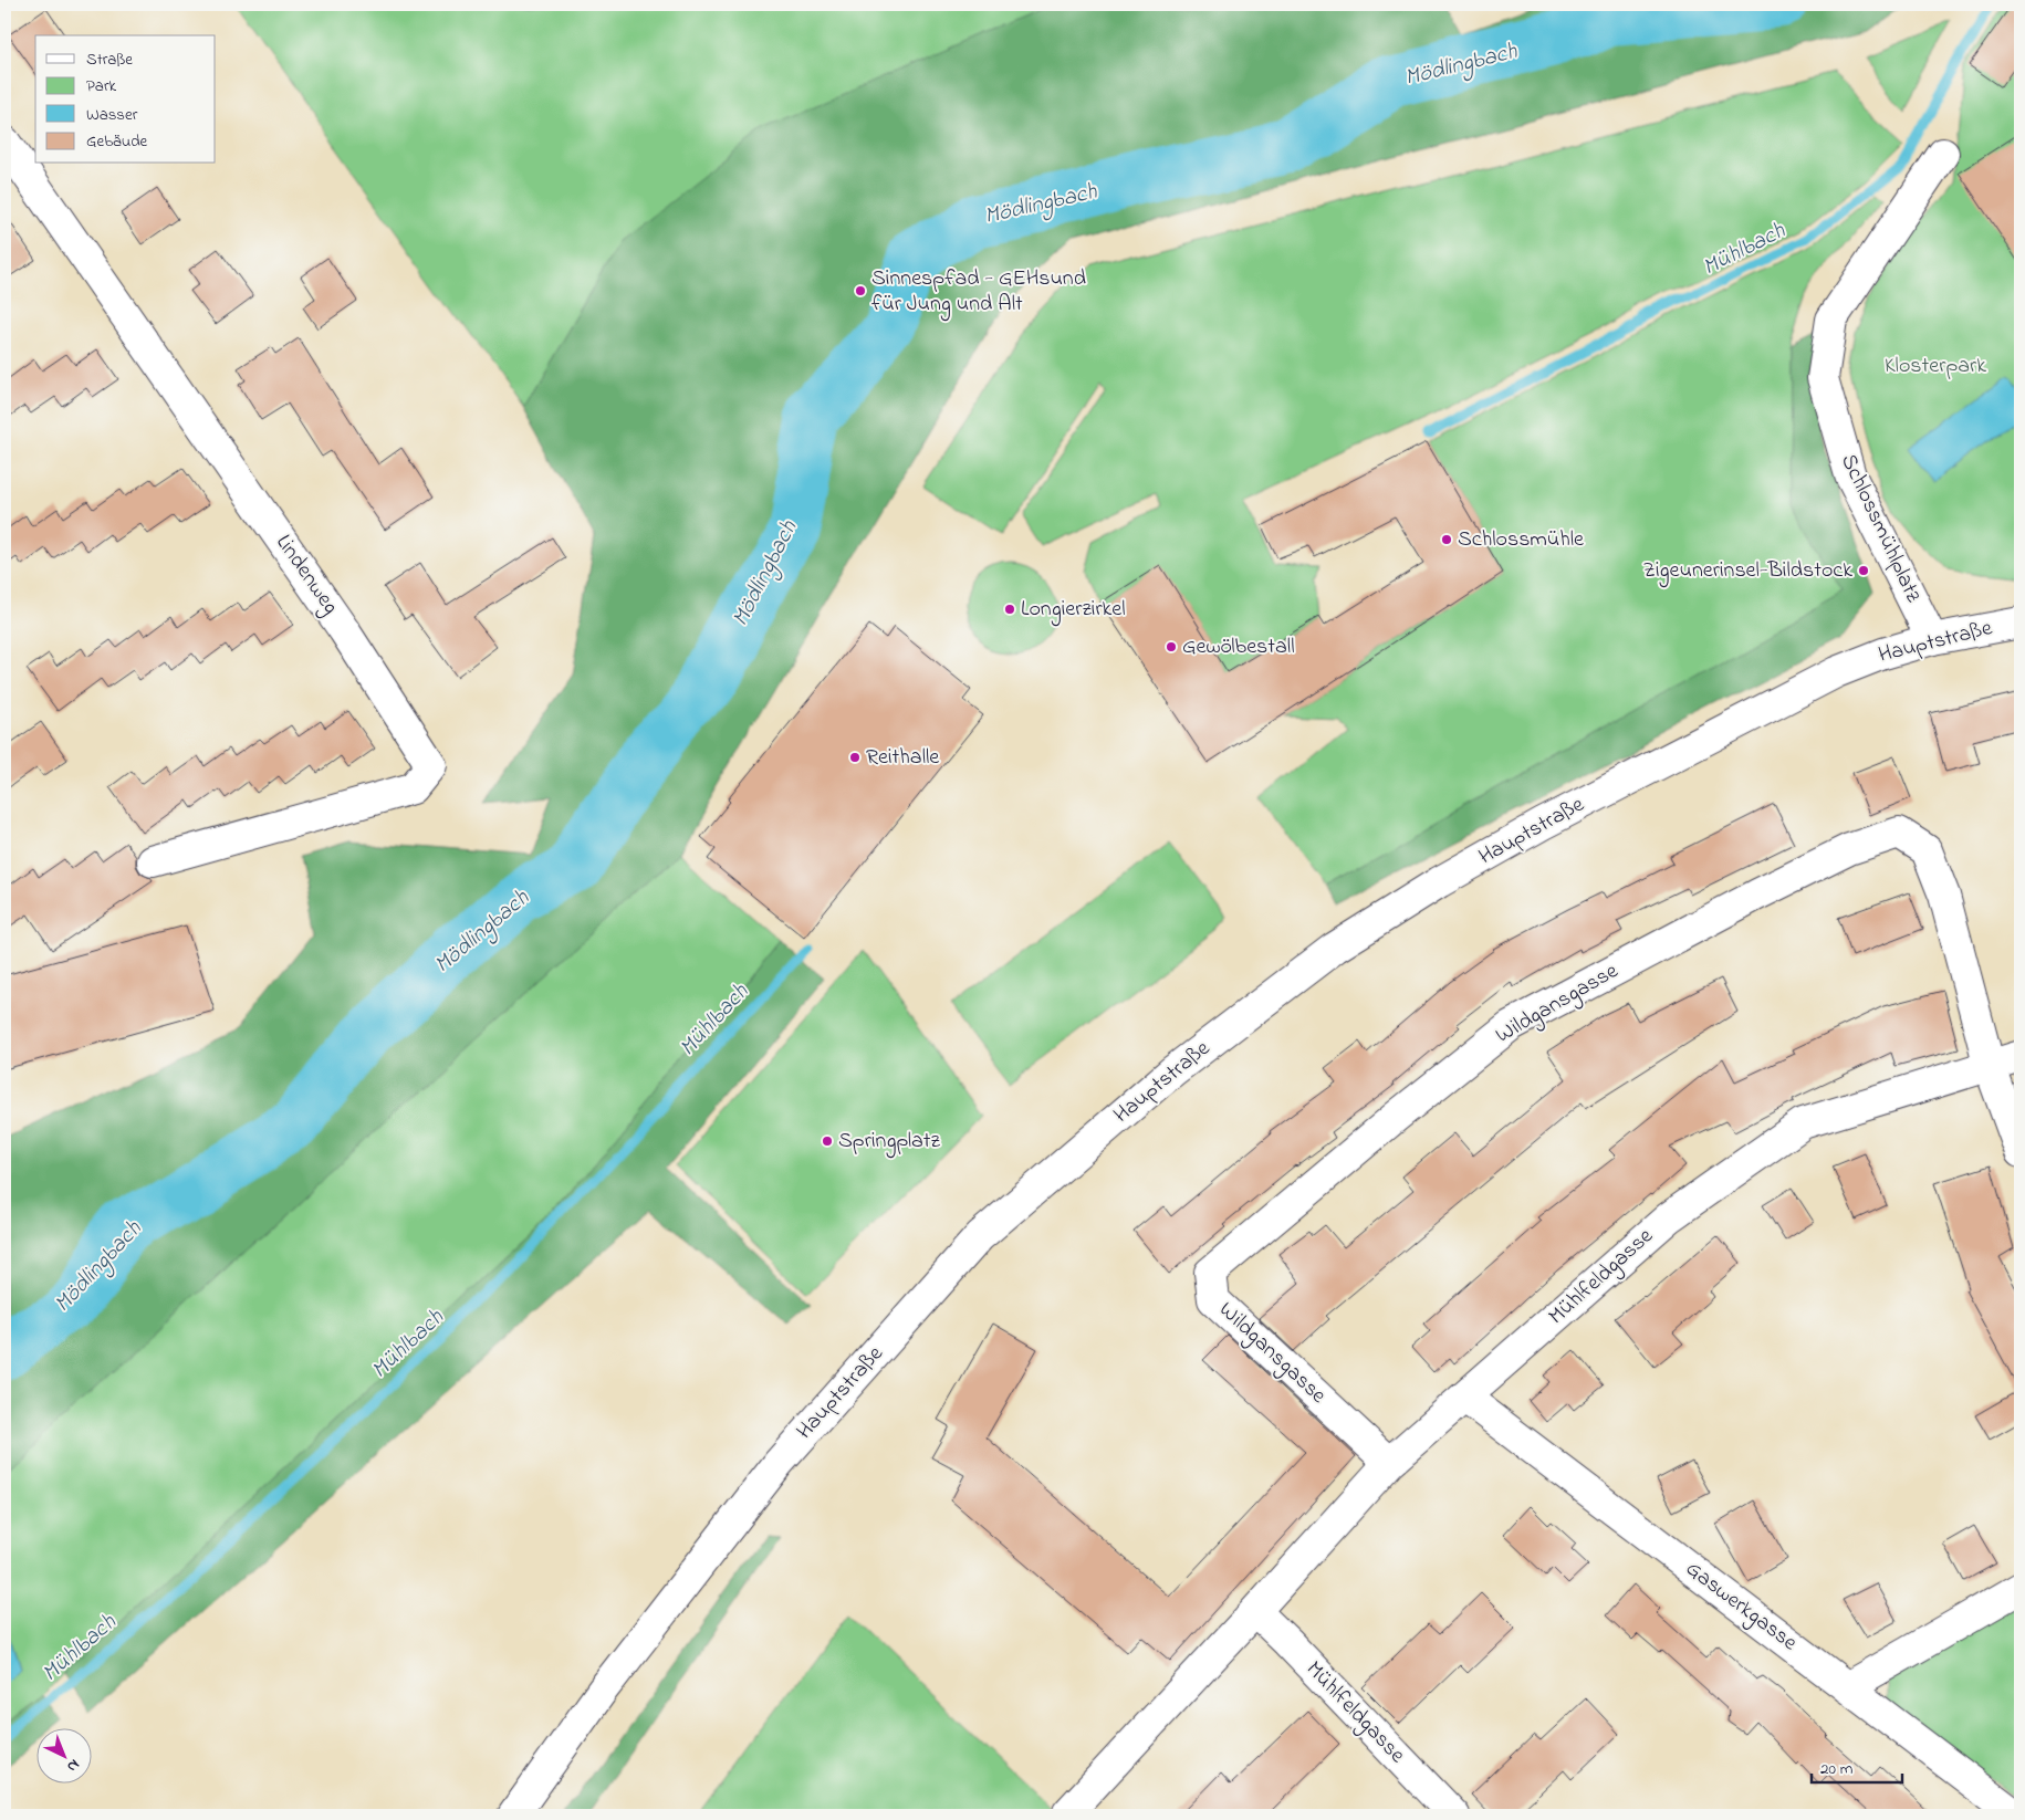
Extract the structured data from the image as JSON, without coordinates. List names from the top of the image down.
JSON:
{
  "streets": {
    "street": [
      "Schlossmühlplatz",
      "Lindenweg",
      "Hauptstraße",
      "Wildgansgasse",
      "Mühlfeldgasse",
      "Gaswerkgasse"
    ]
  },
  "crossings": [
    ["Schlossmühlplatz", "Hauptstraße"],
    ["Wildgansgasse", "Mühlfeldgasse"],
    ["Mühlfeldgasse", "Gaswerkgasse"]
  ],
  "water": ["Mödlingbach", "Mühlbach"],
  "parks": ["Klosterpark"],
  "places": [
    "Sinnespfad - GEHsund für Jung und Alt",
    "Schlossmühle",
    "Zigeunerinsel-Bildstock",
    "Longierzirkel",
    "Gewölbestall",
    "Reithalle",
    "Springplatz"
  ],
  "legend": [
    "Straße",
    "Park",
    "Wasser",
    "Gebäude"
  ],
  "scale_bar": "20 m",
  "north": "bottom right"
}
